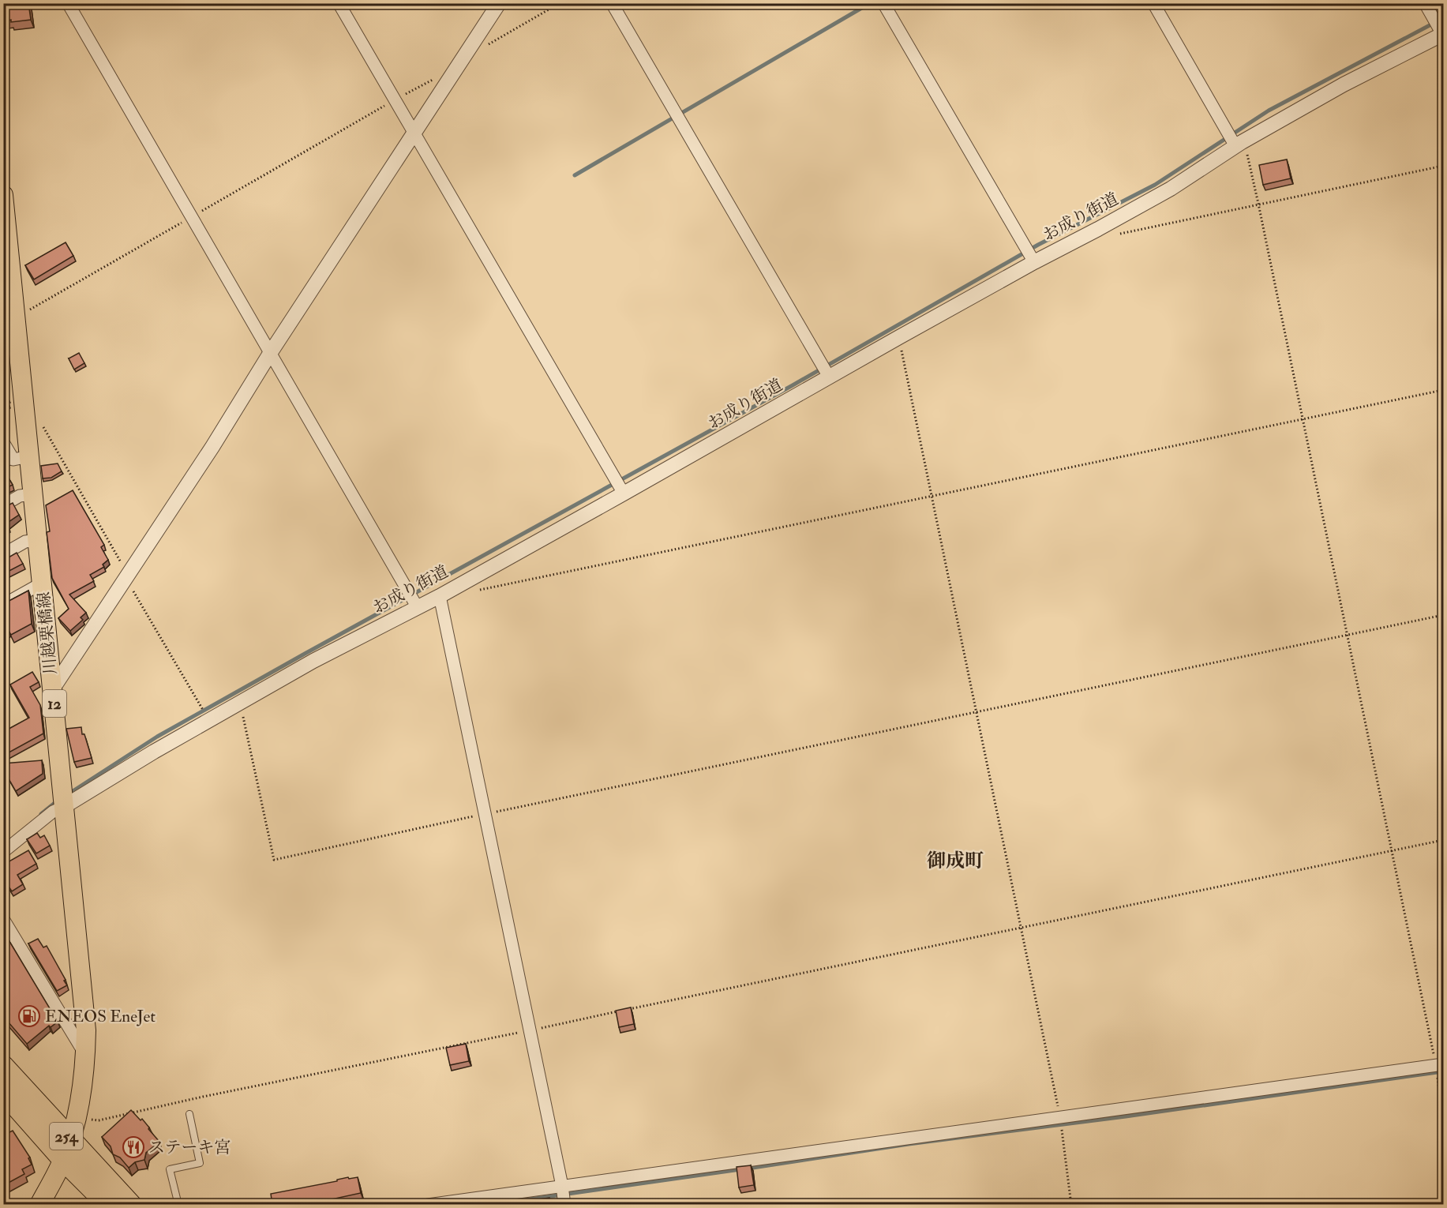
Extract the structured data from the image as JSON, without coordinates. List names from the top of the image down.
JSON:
{
  "streets": {
    "highway": ["254"],
    "main road": ["川越栗橋線", "12"],
    "street": ["お成り街道"]
  },
  "crossings": [
    ["お成り街道", "川越栗橋線"],
    ["川越栗橋線", "254"]
  ],
  "districts": ["御成町"],
  "places": {
    "fuel station": ["ENEOS EneJet"],
    "restaurant": ["ステーキ宮"]
  }
}
